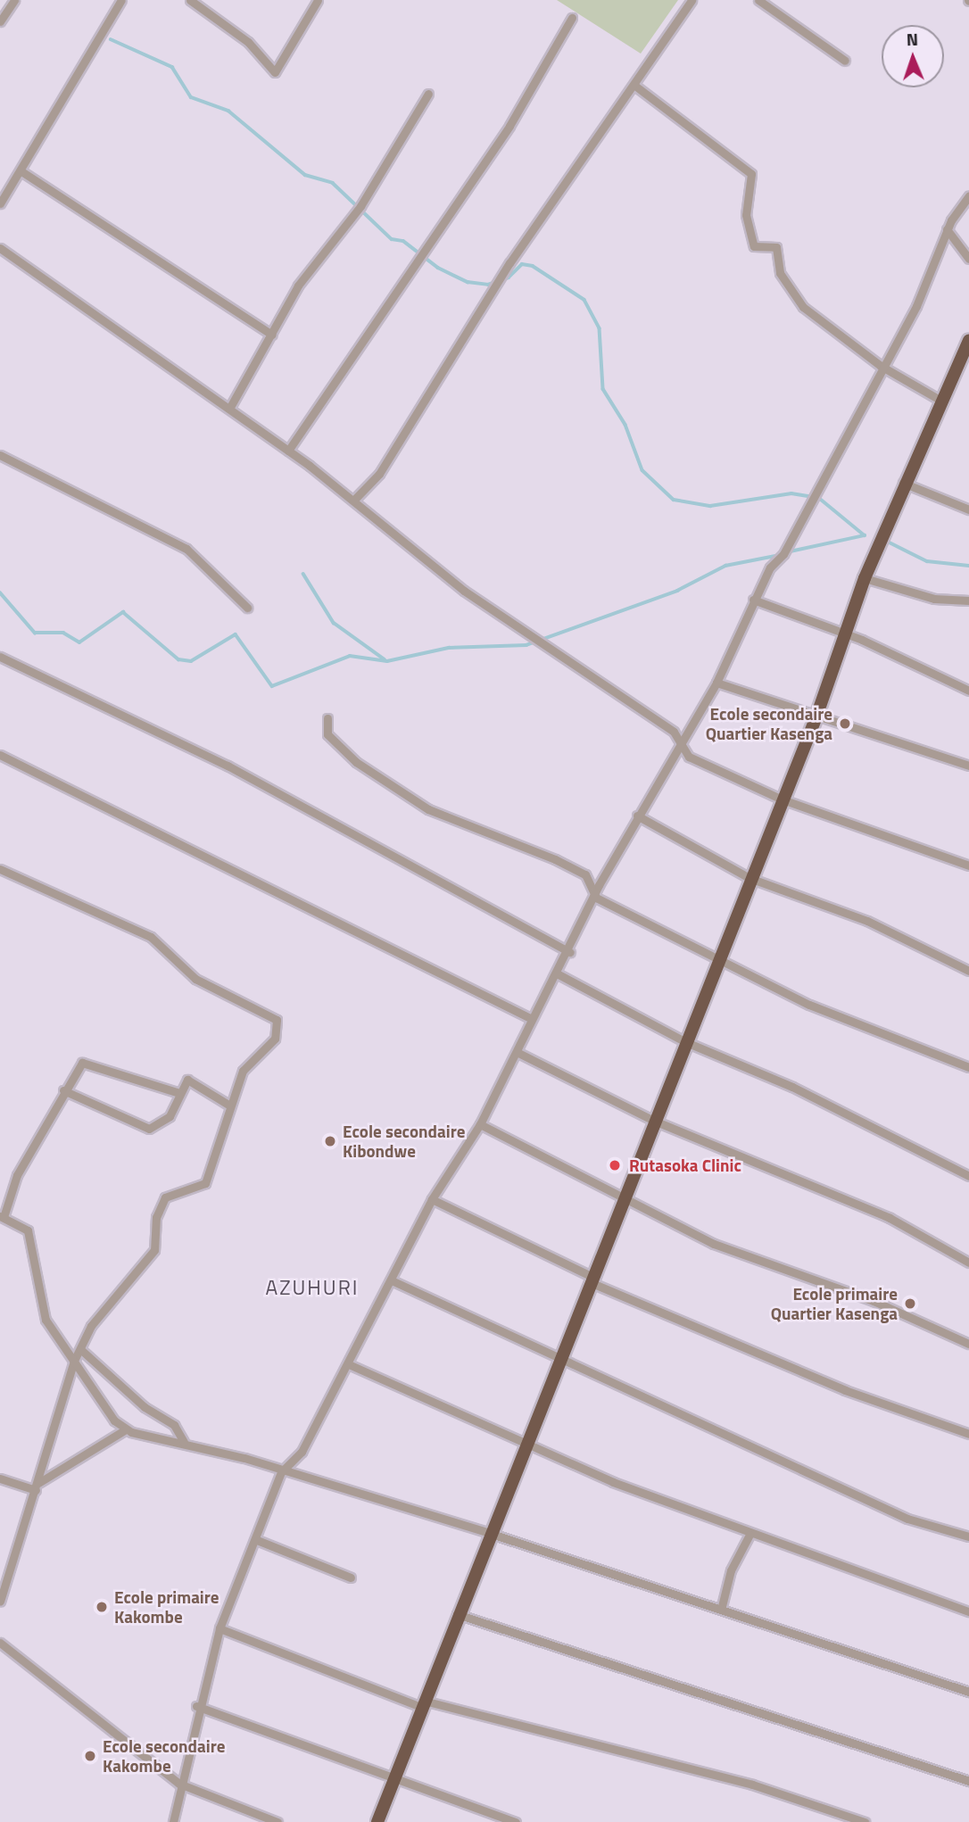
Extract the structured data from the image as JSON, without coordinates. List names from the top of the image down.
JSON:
{
  "districts": ["AZUHURI"],
  "places": [
    "Ecole secondaire Quartier Kasenga",
    "Ecole secondaire Kibondwe",
    "Rutasoka Clinic",
    "Ecole primaire Quartier Kasenga",
    "Ecole primaire Kakombe",
    "Ecole secondaire Kakombe"
  ],
  "north": "top"
}
